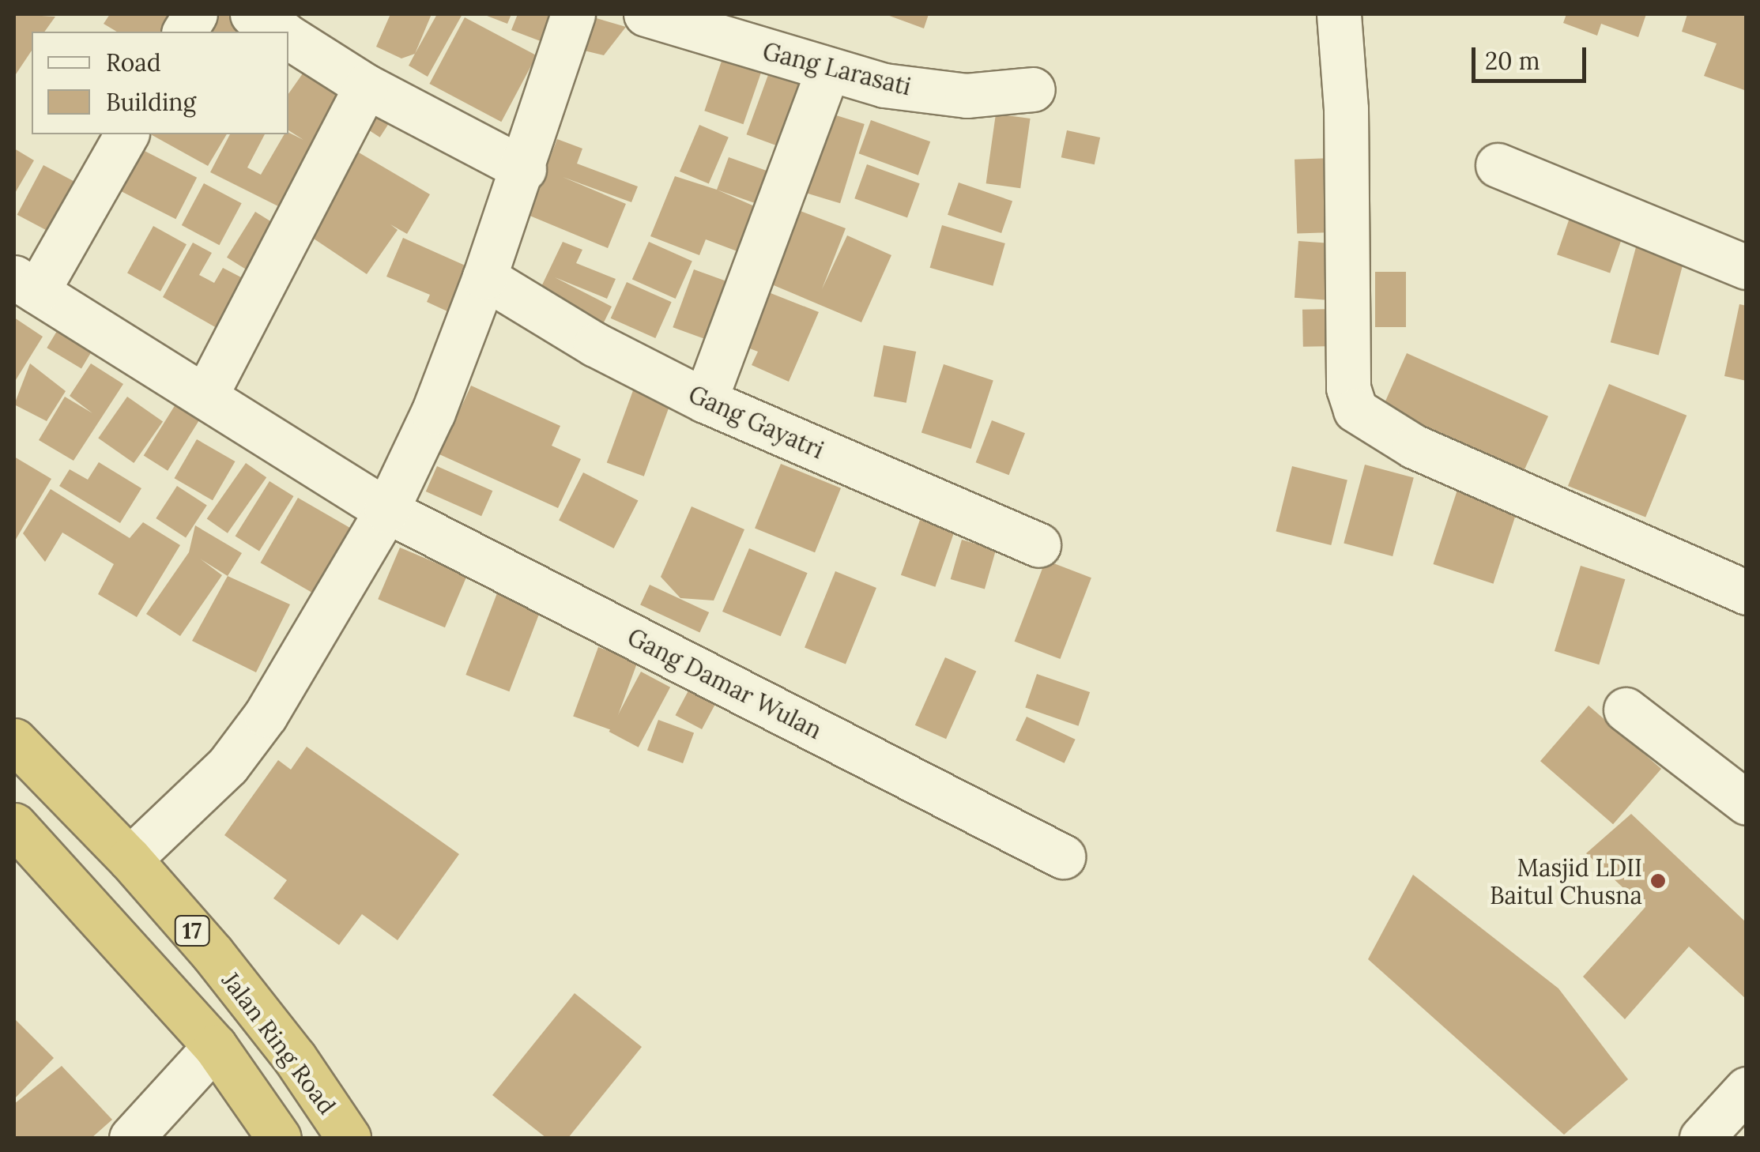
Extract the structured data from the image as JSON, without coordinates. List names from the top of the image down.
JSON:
{
  "streets": {
    "highway": ["17", "Jalan Ring Road"],
    "street": ["Gang Larasati", "Gang Gayatri", "Gang Damar Wulan"]
  },
  "places": ["Masjid LDII Baitul Chusna"],
  "legend": ["Road", "Building"],
  "scale_bar": "20 m"
}
